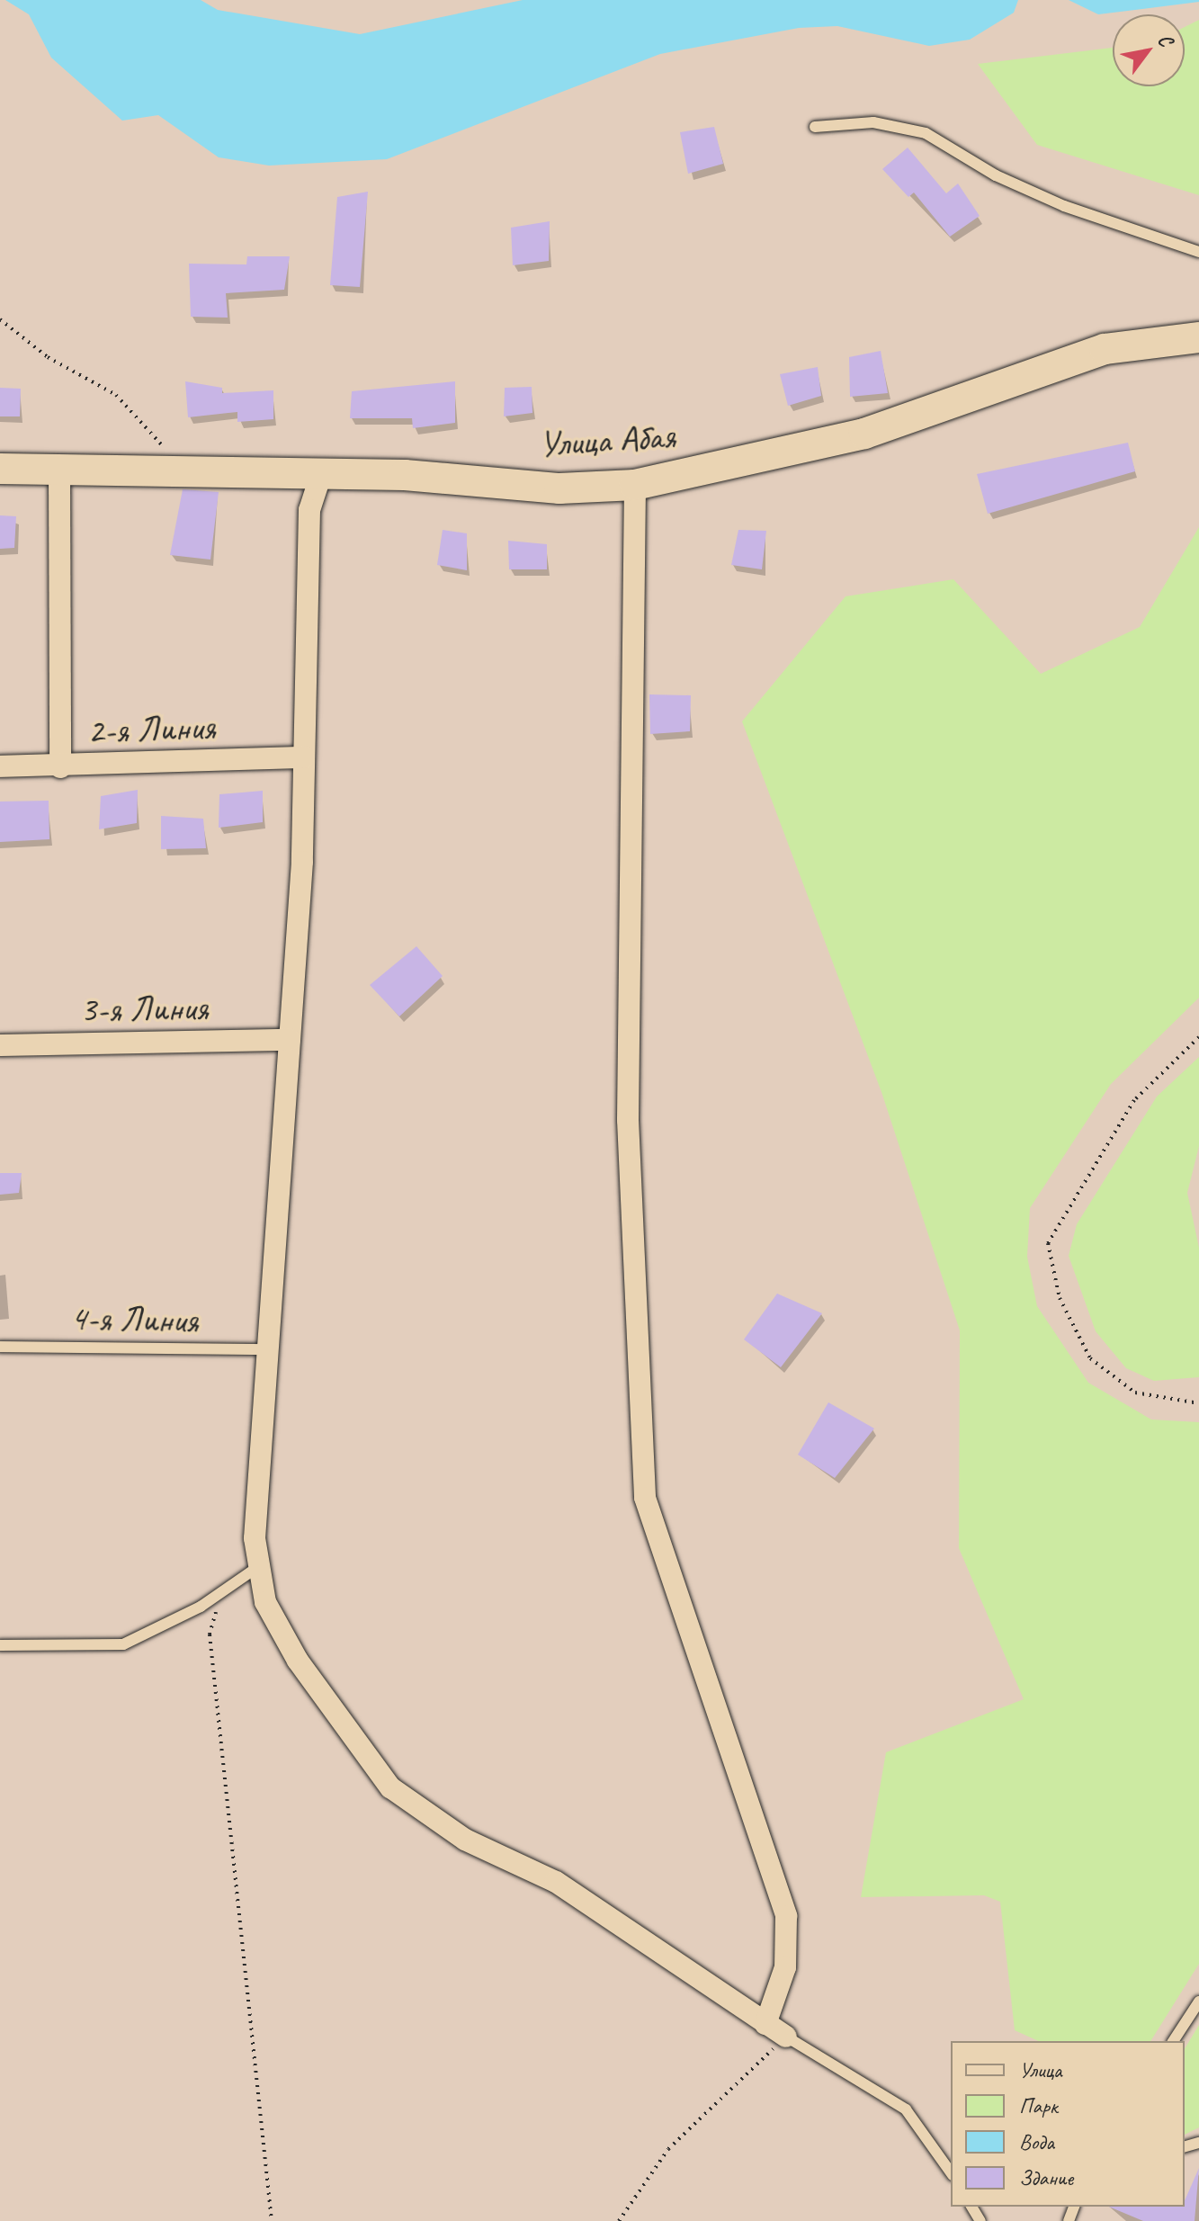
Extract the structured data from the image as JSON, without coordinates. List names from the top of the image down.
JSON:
{
  "streets": {
    "street": ["Улица Абая", "2-я Линия", "3-я Линия"],
    "lane": ["4-я Линия"]
  },
  "legend": [
    "Улица",
    "Парк",
    "Вода",
    "Здание"
  ],
  "north": "top right"
}
